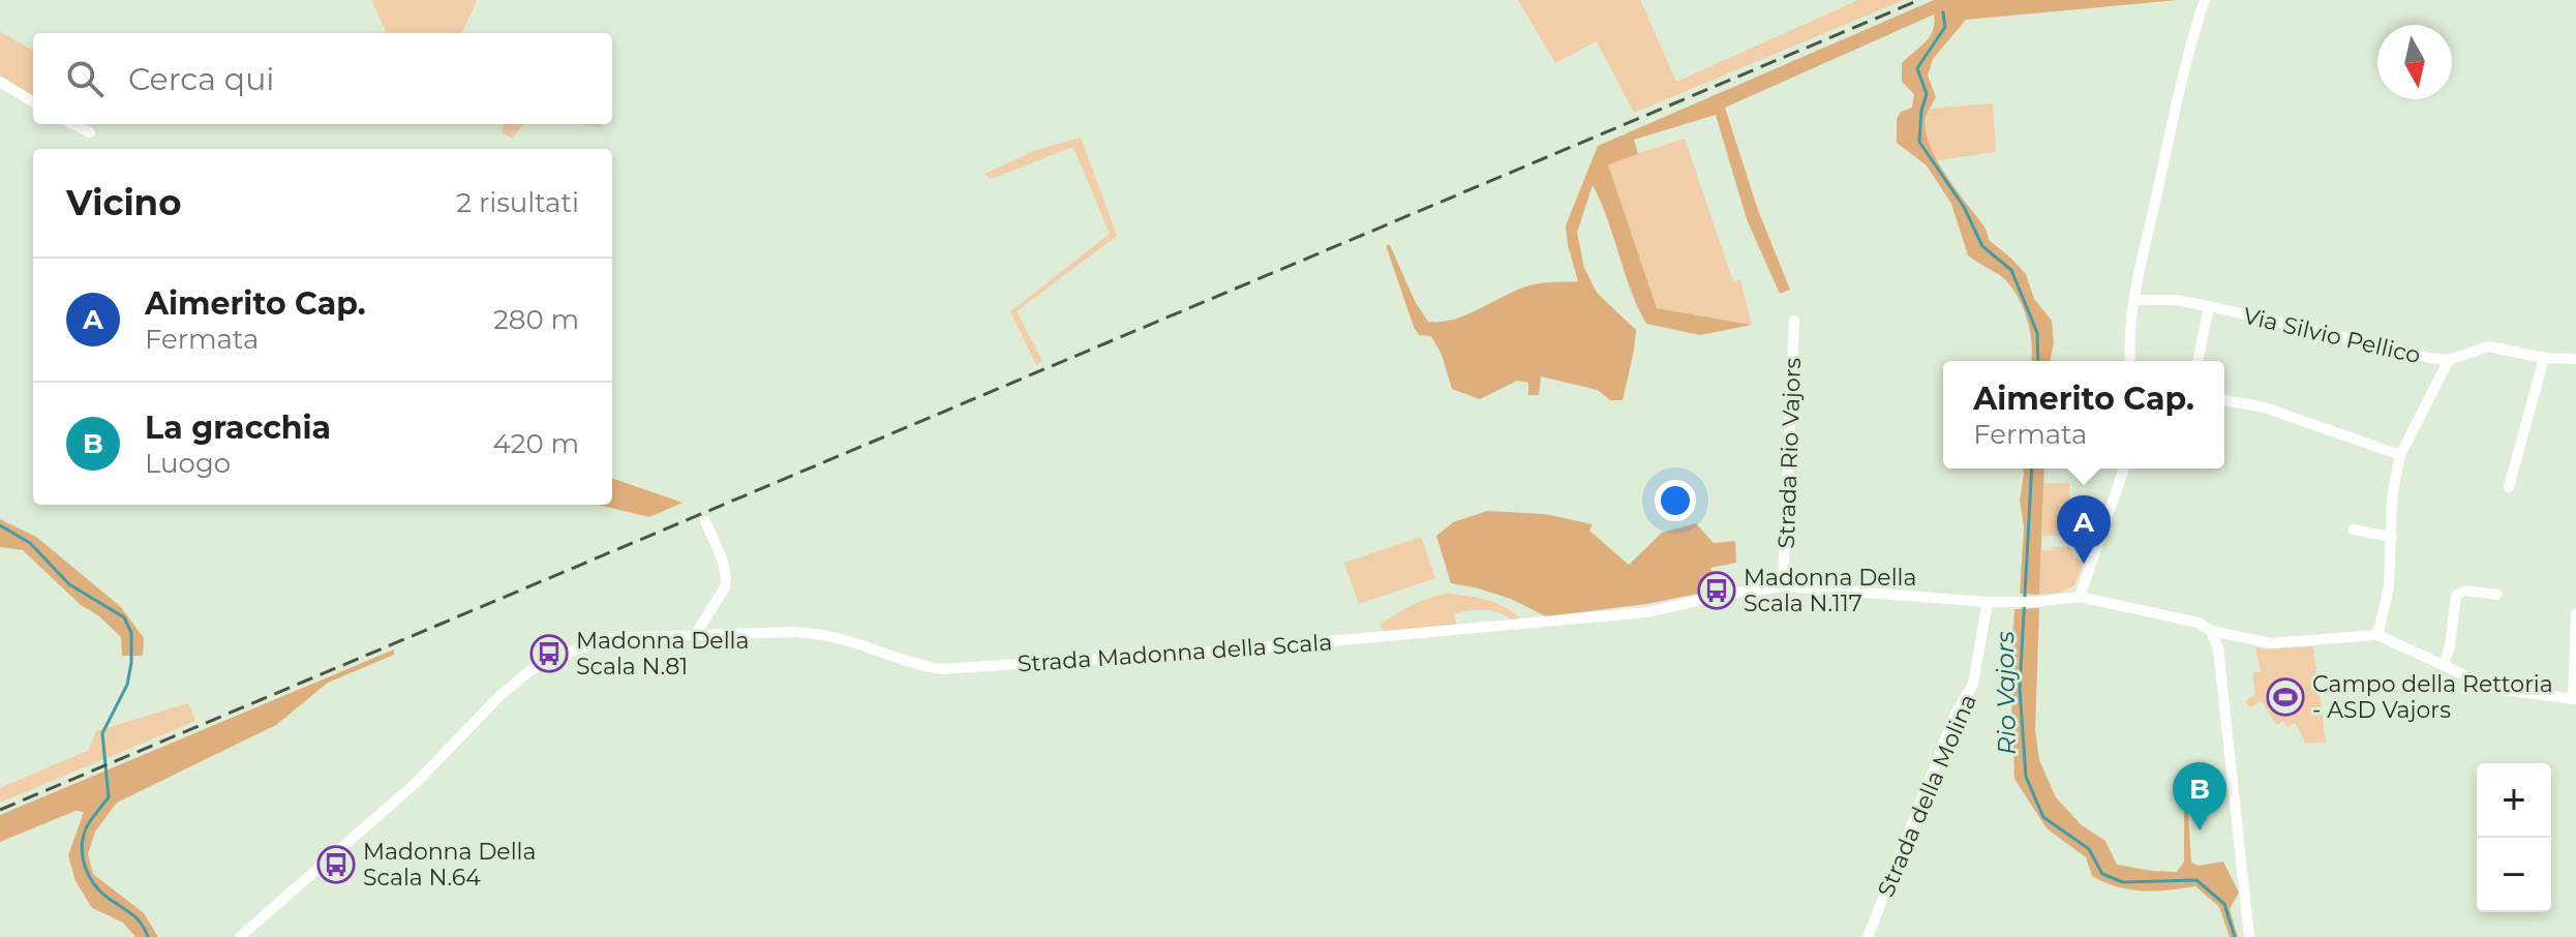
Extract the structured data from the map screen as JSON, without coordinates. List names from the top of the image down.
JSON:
{
  "streets": {
    "street": [
      "Via Silvio Pellico",
      "Strada Rio Vajors",
      "Strada Madonna della Scala",
      "Strada della Molina"
    ]
  },
  "crossings": [
    ["Strada Rio Vajors", "Strada Madonna della Scala"],
    ["Strada Madonna della Scala", "Strada della Molina"]
  ],
  "water": ["Rio Vajors"],
  "places": {
    "bus stop": ["Madonna Della Scala N.117", "Madonna Della Scala N.81", "Madonna Della Scala N.64"],
    "sports": ["Campo della Rettoria - ASD Vajors"]
  },
  "north": "bottom",
  "page": {
    "search": "Cerca qui",
    "heading": ["Vicino", "2 risultati"],
    "list": [
      {
        "mark": "A",
        "name": "Aimerito Cap.",
        "note": "Fermata",
        "value": "280 m"
      },
      {
        "mark": "B",
        "name": "La gracchia",
        "note": "Luogo",
        "value": "420 m"
      }
    ],
    "popup": ["Aimerito Cap.", "Fermata"],
    "pins": ["A", "B"],
    "map_buttons": ["+", "−"]
  }
}
